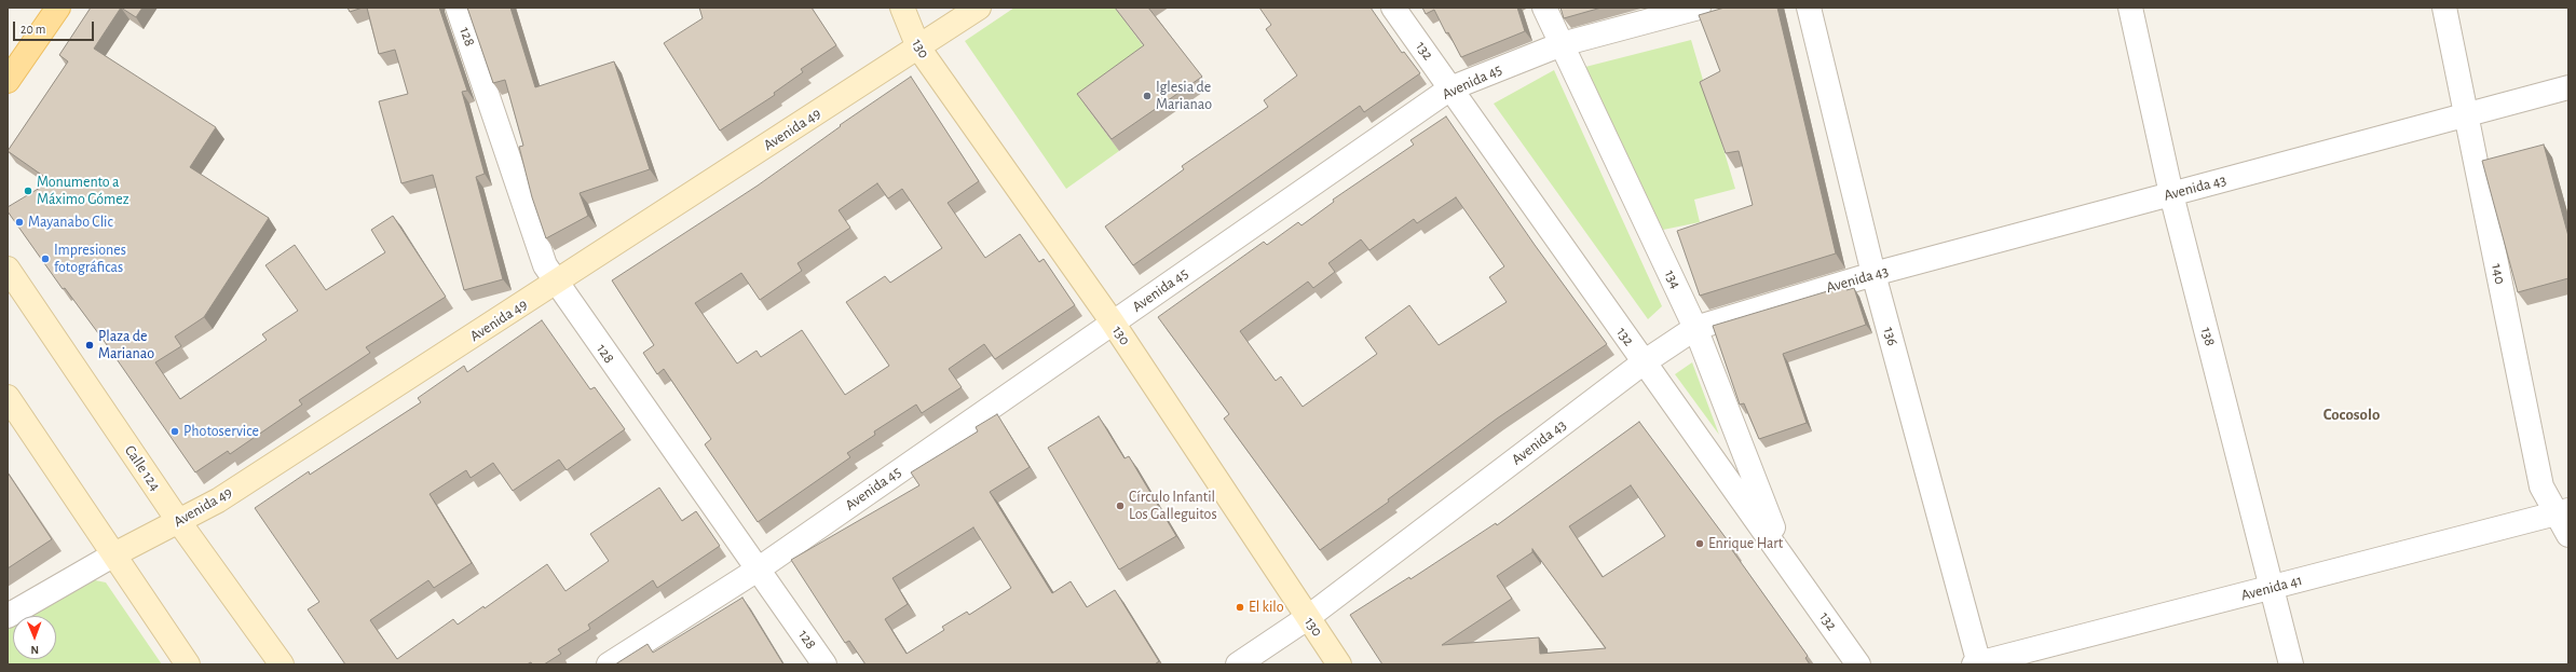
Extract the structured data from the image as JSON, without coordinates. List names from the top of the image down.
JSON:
{
  "streets": {
    "street": [
      "128",
      "130",
      "132",
      "Avenida 45",
      "Avenida 49",
      "Avenida 43",
      "140",
      "134",
      "136",
      "138",
      "Calle 124",
      "Avenida 41"
    ]
  },
  "crossings": [
    ["128", "Avenida 45"],
    ["128", "Avenida 49"],
    ["130", "Avenida 45"],
    ["130", "Avenida 49"],
    ["130", "Avenida 43"],
    ["132", "Avenida 45"],
    ["132", "Avenida 43"],
    ["132", "134"],
    ["Avenida 45", "134"],
    ["Avenida 49", "Calle 124"],
    ["Avenida 43", "140"],
    ["Avenida 43", "134"],
    ["Avenida 43", "136"],
    ["Avenida 43", "138"],
    ["140", "Avenida 41"],
    ["136", "Avenida 41"],
    ["138", "Avenida 41"]
  ],
  "districts": ["Cocosolo"],
  "places": [
    "Iglesia de Marianao",
    "Monumento a Máximo Gómez",
    "Mayanabo Clic",
    "Impresiones fotográficas",
    "Plaza de Marianao",
    "Photoservice",
    "Círculo Infantil Los Galleguitos",
    "Enrique Hart",
    "El kilo"
  ],
  "scale_bar": "20 m",
  "north": "bottom"
}
